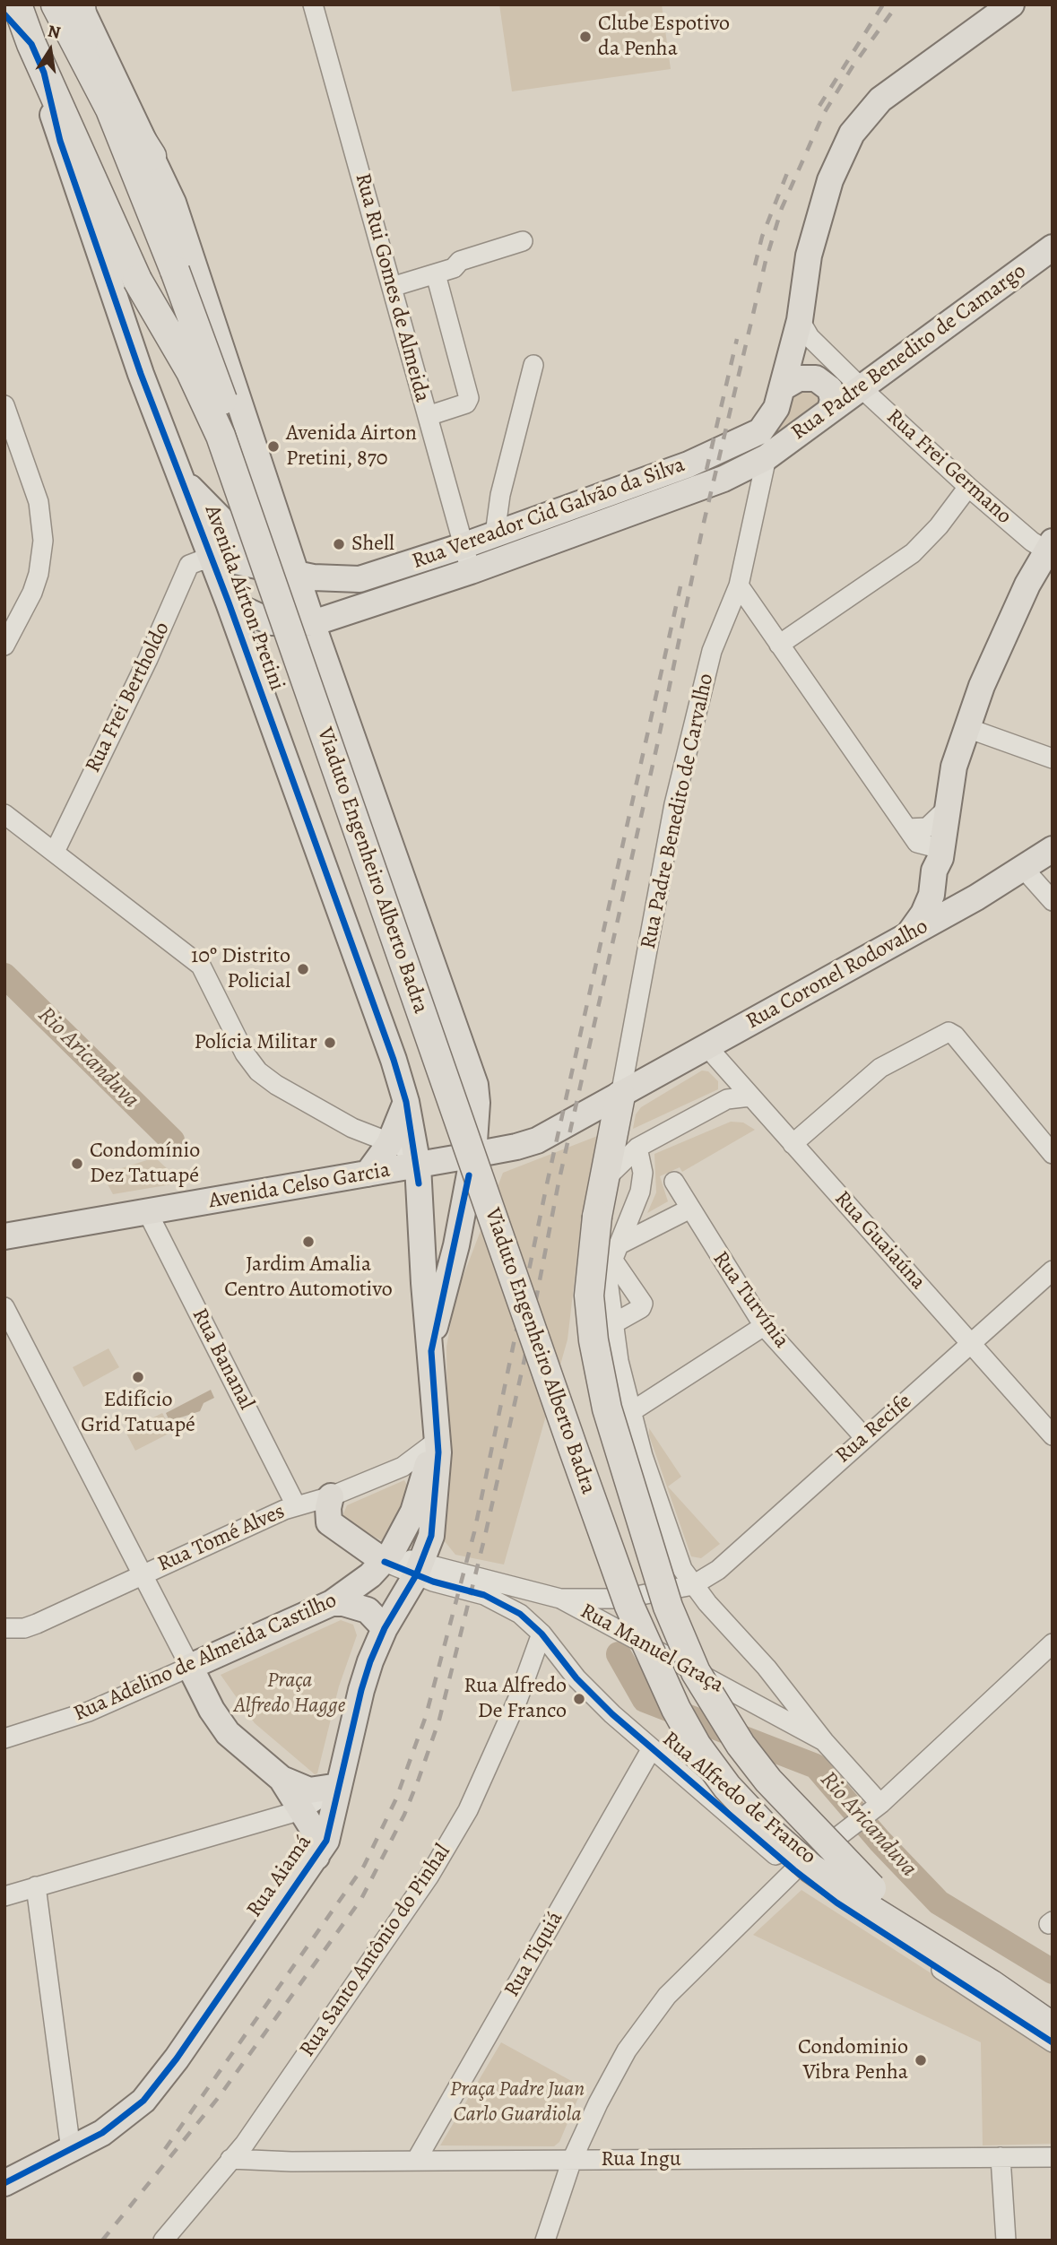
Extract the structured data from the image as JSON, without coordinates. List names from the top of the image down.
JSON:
{
  "streets": {
    "highway": ["Avenida Aírton Pretini", "Viaduto Engenheiro Alberto Badra"],
    "main road": [
      "Rua Padre Benedito de Camargo",
      "Rua Vereador Cid Galvão da Silva",
      "Rua Coronel Rodovalho",
      "Avenida Celso Garcia",
      "Rua Adelino de Almeida Castilho",
      "Rua Aiamá"
    ],
    "street": [
      "Rua Rui Gomes de Almeida",
      "Rua Frei Germano",
      "Rua Frei Bertholdo",
      "Rua Padre Benedito de Carvalho",
      "Rua Guaiaúna",
      "Rua Turvínia",
      "Rua Bananal",
      "Rua Recife",
      "Rua Tomé Alves",
      "Rua Manuel Graça",
      "Rua Alfredo de Franco",
      "Rua Santo Antônio do Pinhal",
      "Rua Tiquiá",
      "Rua Ingu"
    ]
  },
  "crossings": [
    ["Rua Rui Gomes de Almeida", "Rua Vereador Cid Galvão da Silva"],
    ["Rua Padre Benedito de Camargo", "Rua Frei Germano"],
    ["Rua Padre Benedito de Camargo", "Rua Vereador Cid Galvão da Silva"],
    ["Rua Padre Benedito de Camargo", "Rua Padre Benedito de Carvalho"],
    ["Rua Frei Germano", "Rua Vereador Cid Galvão da Silva"],
    ["Rua Vereador Cid Galvão da Silva", "Avenida Aírton Pretini"],
    ["Rua Vereador Cid Galvão da Silva", "Rua Frei Bertholdo"],
    ["Rua Vereador Cid Galvão da Silva", "Rua Padre Benedito de Carvalho"],
    ["Avenida Aírton Pretini", "Rua Frei Bertholdo"],
    ["Avenida Aírton Pretini", "Viaduto Engenheiro Alberto Badra"],
    ["Avenida Aírton Pretini", "Avenida Celso Garcia"],
    ["Avenida Aírton Pretini", "Rua Aiamá"],
    ["Rua Padre Benedito de Carvalho", "Rua Coronel Rodovalho"],
    ["Rua Padre Benedito de Carvalho", "Avenida Celso Garcia"],
    ["Rua Coronel Rodovalho", "Avenida Celso Garcia"],
    ["Rua Coronel Rodovalho", "Rua Guaiaúna"],
    ["Avenida Celso Garcia", "Rua Bananal"],
    ["Rua Guaiaúna", "Rua Recife"],
    ["Rua Turvínia", "Rua Recife"],
    ["Rua Bananal", "Rua Tomé Alves"],
    ["Rua Tomé Alves", "Rua Aiamá"],
    ["Rua Manuel Graça", "Rua Adelino de Almeida Castilho"],
    ["Rua Manuel Graça", "Rua Alfredo de Franco"],
    ["Rua Manuel Graça", "Rua Aiamá"],
    ["Rua Alfredo de Franco", "Rua Aiamá"],
    ["Rua Alfredo de Franco", "Rua Santo Antônio do Pinhal"],
    ["Rua Alfredo de Franco", "Rua Tiquiá"],
    ["Rua Santo Antônio do Pinhal", "Rua Ingu"],
    ["Rua Tiquiá", "Rua Ingu"]
  ],
  "water": ["Rio Aricanduva"],
  "parks": ["Praça Alfredo Hagge", "Praça Padre Juan Carlo Guardiola"],
  "places": [
    "Clube Espotivo da Penha",
    "Avenida Airton Pretini, 870",
    "Shell",
    "10º Distrito Policial",
    "Polícia Militar",
    "Condomínio Dez Tatuapé",
    "Jardim Amalia Centro Automotivo",
    "Edifício Grid Tatuapé",
    "Rua Alfredo De Franco",
    "Condominio Vibra Penha"
  ],
  "north": "top"
}
